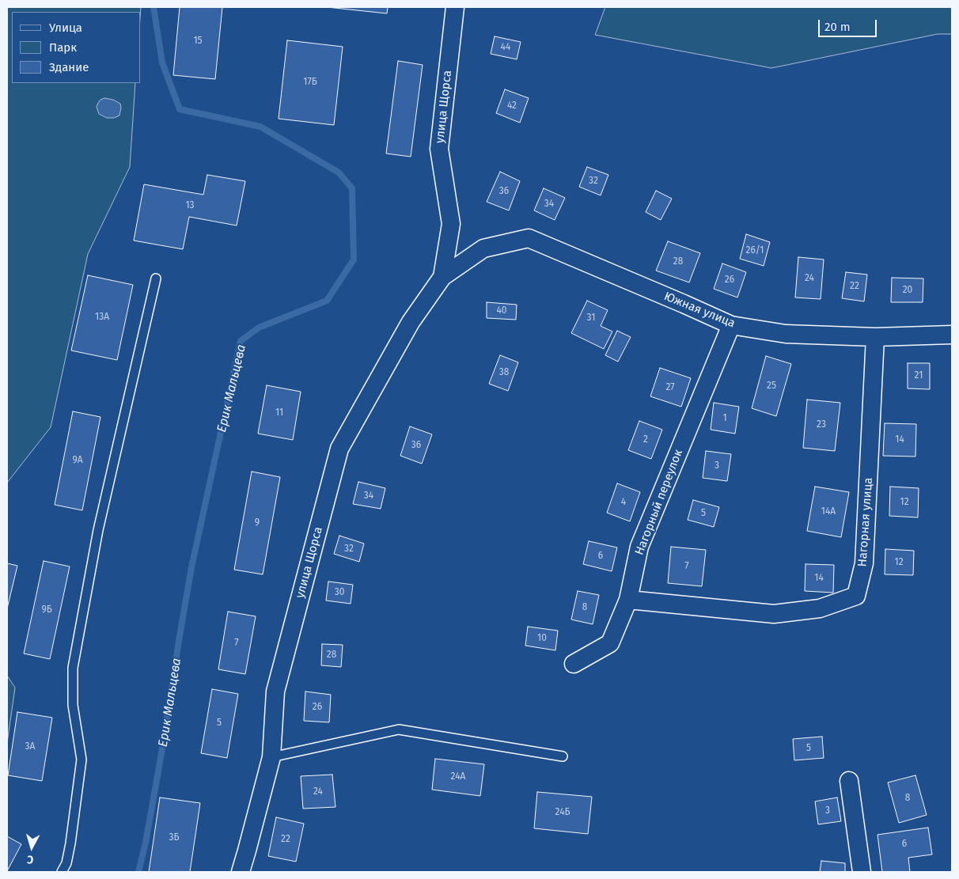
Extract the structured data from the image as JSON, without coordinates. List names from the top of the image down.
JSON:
{
  "streets": {
    "street": [
      "улица Щорса",
      "Южная улица",
      "Нагорный переулок",
      "Нагорная улица"
    ]
  },
  "crossings": [
    ["улица Щорса", "Южная улица"],
    ["Южная улица", "Нагорный переулок"],
    ["Южная улица", "Нагорная улица"],
    ["Нагорный переулок", "Нагорная улица"]
  ],
  "water": ["Ерик Мальцева"],
  "house_numbers": [
    "15",
    "44",
    "17Б",
    "42",
    "32",
    "36",
    "34",
    "13",
    "26/1",
    "28",
    "24",
    "26",
    "22",
    "20",
    "40",
    "13А",
    "31",
    "38",
    "21",
    "25",
    "27",
    "11",
    "1",
    "23",
    "2",
    "14",
    "36",
    "9А",
    "3",
    "34",
    "4",
    "12",
    "14А",
    "5",
    "9",
    "32",
    "6",
    "12",
    "7",
    "14",
    "30",
    "8",
    "9Б",
    "10",
    "7",
    "28",
    "26",
    "5",
    "3А",
    "5",
    "24А",
    "24",
    "8",
    "3",
    "24Б",
    "3Б",
    "22",
    "6"
  ],
  "legend": ["Улица", "Парк", "Здание"],
  "scale_bar": "20 m",
  "north": "bottom"
}
